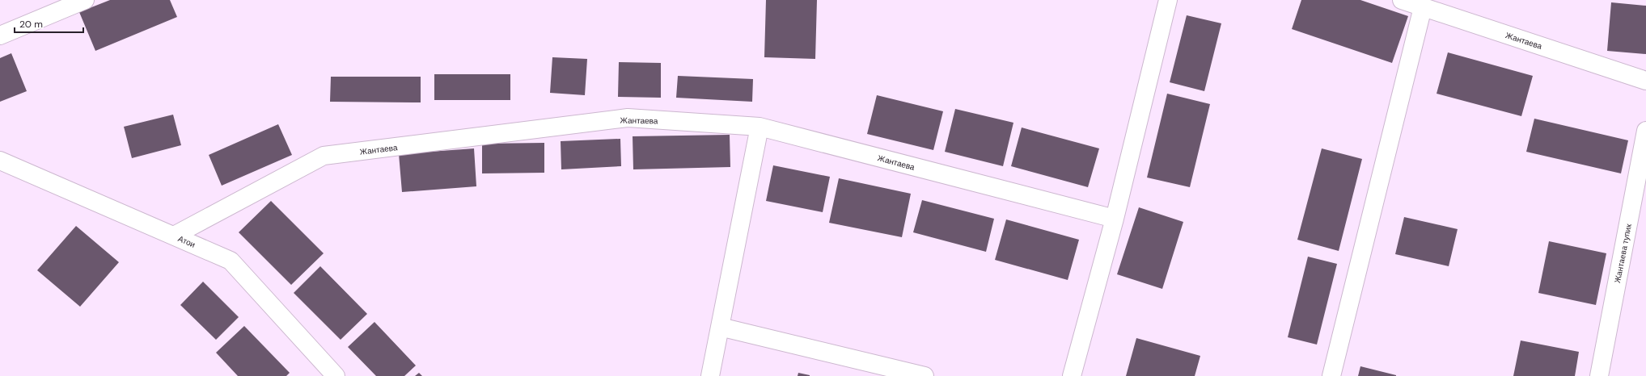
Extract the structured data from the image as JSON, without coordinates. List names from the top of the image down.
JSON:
{
  "streets": {
    "street": ["Жантаева", "Атои", "Жантаева тупик"]
  },
  "crossings": [
    ["Жантаева", "Атои"]
  ],
  "scale_bar": "20 m"
}
